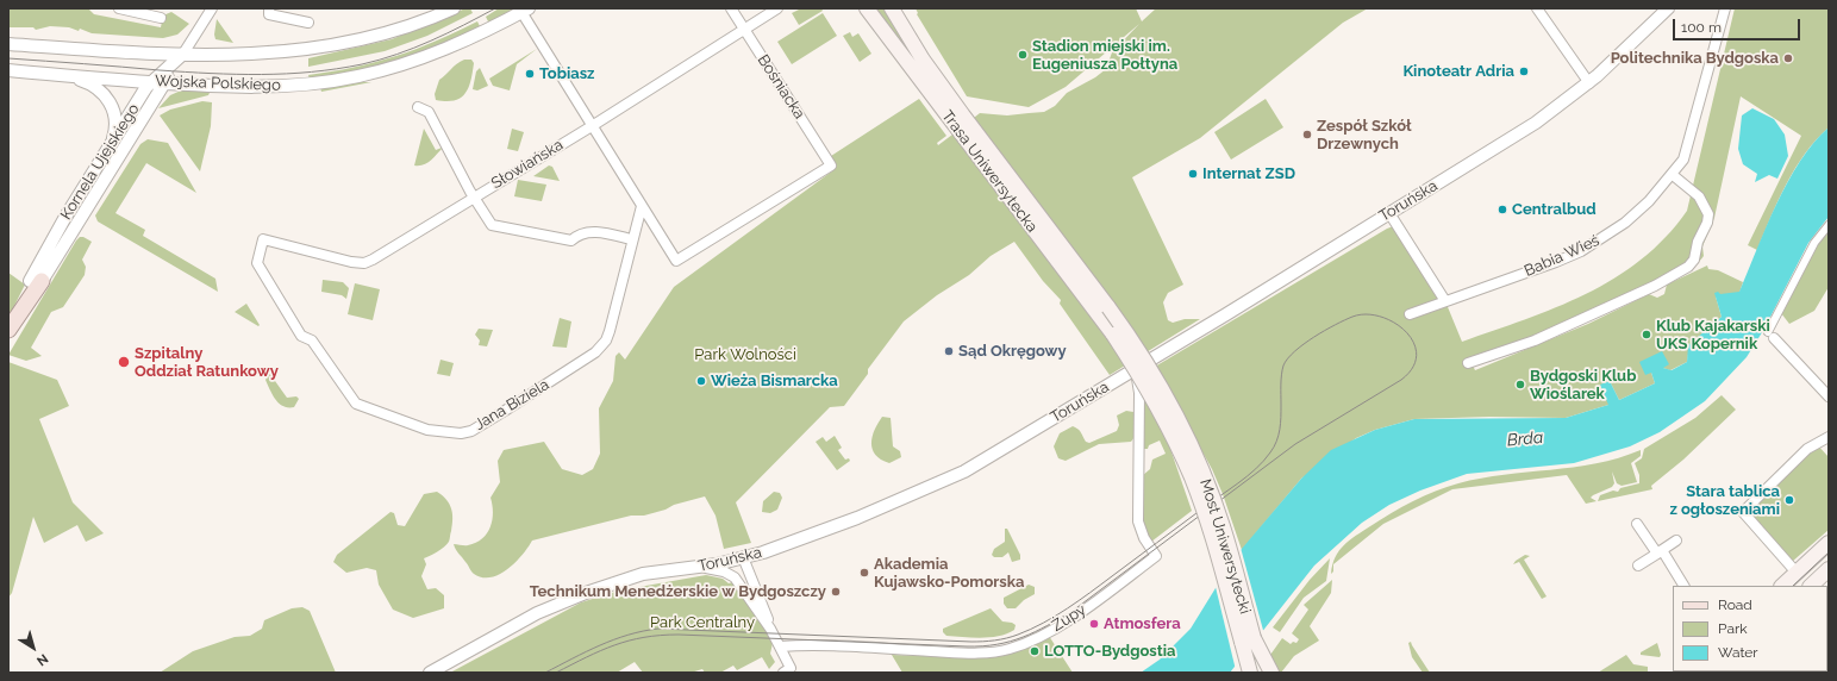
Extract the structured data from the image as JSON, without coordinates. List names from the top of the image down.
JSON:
{
  "streets": {
    "main road": ["Trasa Uniwersytecka", "Most Uniwersytecki"],
    "street": [
      "Wojska Polskiego",
      "Bośniacka",
      "Kornela Ujejskiego",
      "Słowiańska",
      "Toruńska",
      "Babia Wieś",
      "Jana Biziela",
      "Żupy"
    ]
  },
  "crossings": [
    ["Wojska Polskiego", "Kornela Ujejskiego"],
    ["Bośniacka", "Słowiańska"],
    ["Bośniacka", "Jana Biziela"],
    ["Słowiańska", "Jana Biziela"],
    ["Trasa Uniwersytecka", "Most Uniwersytecki"],
    ["Toruńska", "Żupy"]
  ],
  "water": ["Brda"],
  "parks": ["Park Wolności", "Park Centralny"],
  "places": [
    "Stadion miejski im. Eugeniusza Połtyna",
    "Politechnika Bydgoska",
    "Kinoteatr Adria",
    "Tobiasz",
    "Zespół Szkół Drzewnych",
    "Internat ZSD",
    "Centralbud",
    "Klub Kajakarski UKS Kopernik",
    "Sąd Okręgowy",
    "Szpitalny Oddział Ratunkowy",
    "Wieża Bismarcka",
    "Bydgoski Klub Wioślarek",
    "Stara tablica z ogłoszeniami",
    "Akademia Kujawsko-Pomorska",
    "Technikum Menedżerskie w Bydgoszczy",
    "Atmosfera",
    "LOTTO-Bydgostia"
  ],
  "legend": ["Road", "Park", "Water"],
  "scale_bar": "100 m",
  "north": "bottom right"
}
